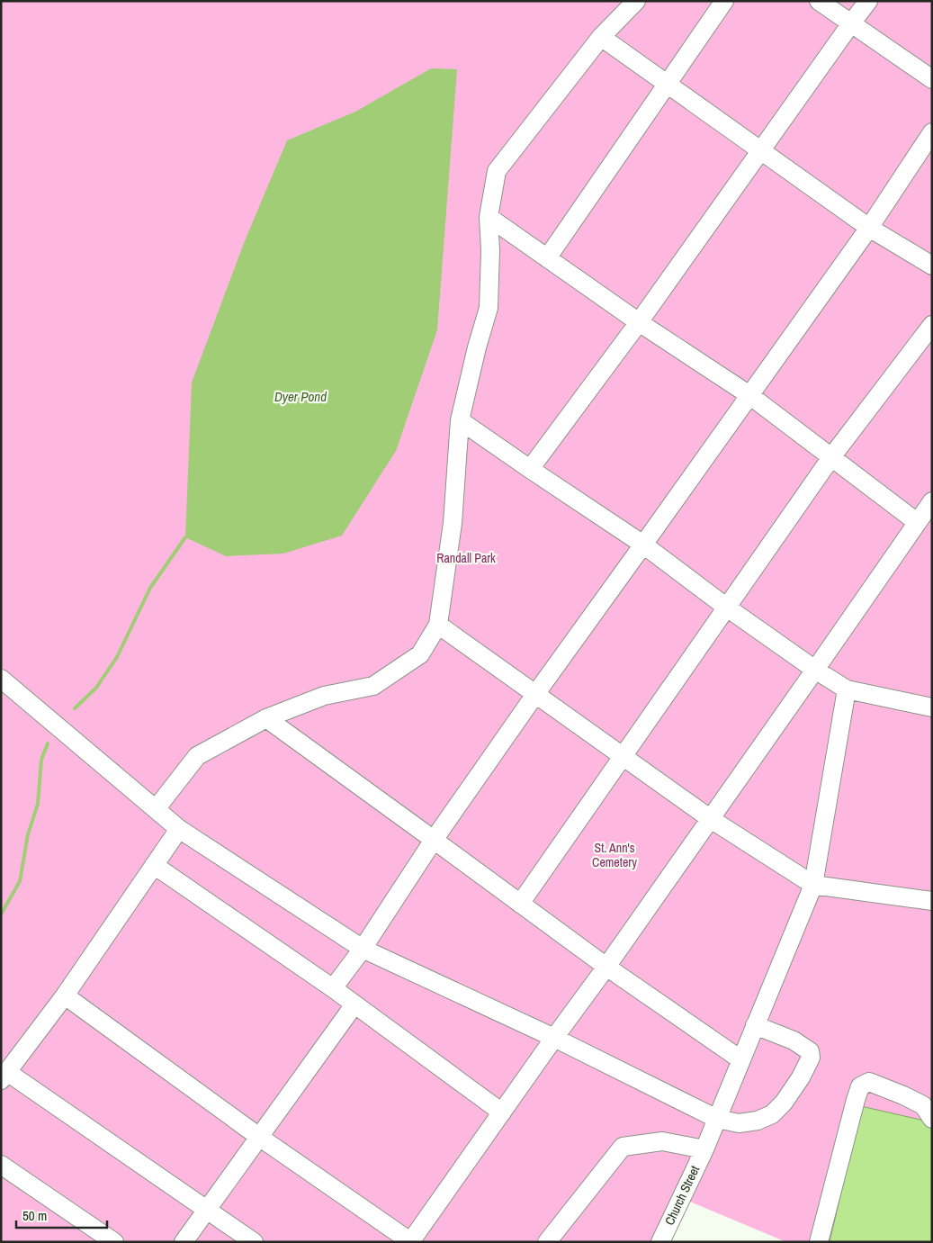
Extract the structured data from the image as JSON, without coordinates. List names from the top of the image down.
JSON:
{
  "streets": {
    "street": ["Church Street"]
  },
  "water": ["Dyer Pond"],
  "parks": ["Randall Park", "St. Ann's Cemetery"],
  "scale_bar": "50 m"
}
